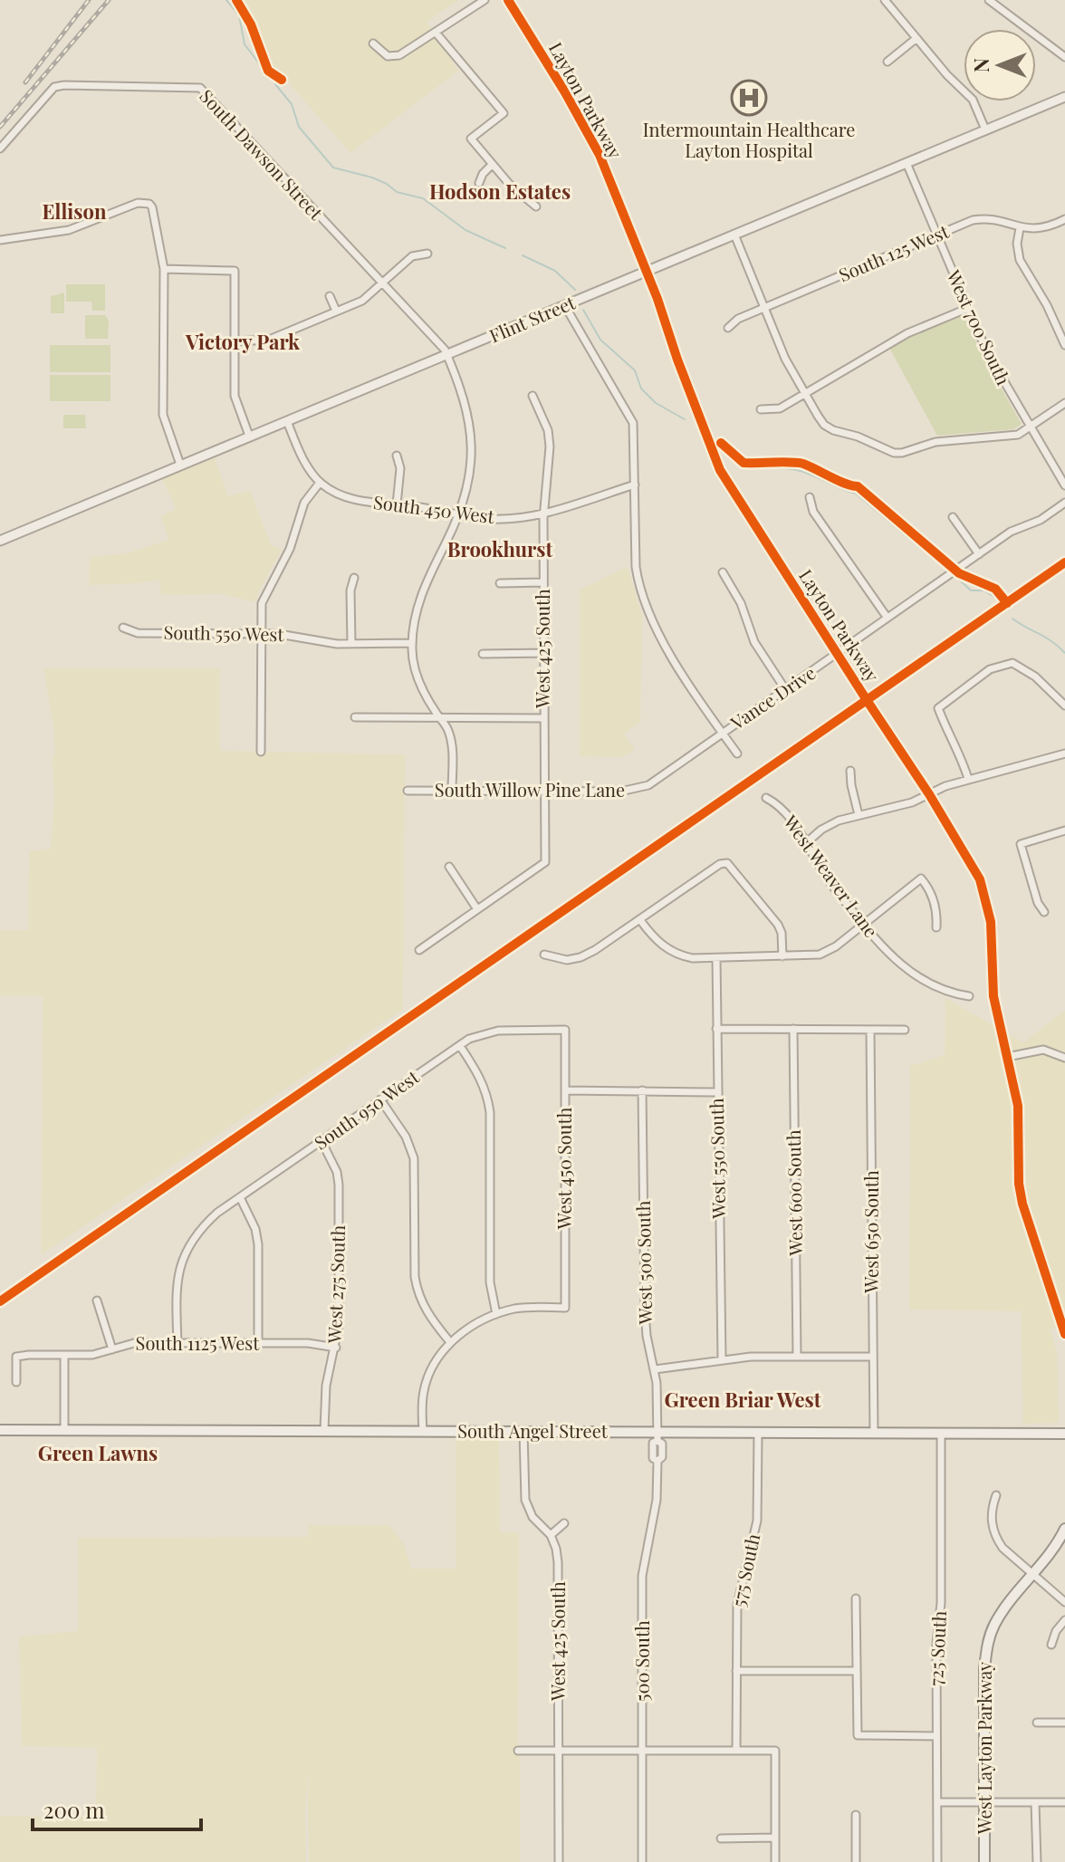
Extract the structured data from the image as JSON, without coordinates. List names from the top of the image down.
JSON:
{
  "streets": {
    "main road": ["Layton Parkway", "South Angel Street", "West Layton Parkway"],
    "street": [
      "South Dawson Street",
      "South 125 West",
      "Flint Street",
      "West 700 South",
      "South 450 West",
      "South 550 West",
      "West 425 South",
      "Vance Drive",
      "South Willow Pine Lane",
      "West Weaver Lane",
      "South 950 West",
      "West 550 South",
      "West 450 South",
      "West 600 South",
      "West 650 South",
      "West 500 South",
      "West 275 South",
      "South 1125 West",
      "575 South",
      "725 South",
      "500 South"
    ]
  },
  "crossings": [
    ["Layton Parkway", "Flint Street"],
    ["Layton Parkway", "Vance Drive"],
    ["South Dawson Street", "Flint Street"],
    ["South Dawson Street", "South 450 West"],
    ["South Dawson Street", "South 550 West"],
    ["South 125 West", "West 700 South"],
    ["Flint Street", "West 700 South"],
    ["South 450 West", "West 425 South"],
    ["West 425 South", "South Willow Pine Lane"],
    ["West 425 South", "South Angel Street"],
    ["Vance Drive", "South Willow Pine Lane"],
    ["South 950 West", "West 450 South"],
    ["South 950 West", "West 275 South"],
    ["South 950 West", "South 1125 West"],
    ["West 650 South", "South Angel Street"],
    ["West 500 South", "South Angel Street"],
    ["West 500 South", "500 South"],
    ["West 275 South", "South 1125 West"],
    ["West 275 South", "South Angel Street"],
    ["South Angel Street", "575 South"],
    ["South Angel Street", "725 South"],
    ["South Angel Street", "500 South"]
  ],
  "districts": [
    "Hodson Estates",
    "Ellison",
    "Victory Park",
    "Brookhurst",
    "Green Briar West",
    "Green Lawns"
  ],
  "places": {
    "hospital": ["Intermountain Healthcare Layton Hospital"]
  },
  "scale_bar": "200 m",
  "north": "left"
}
